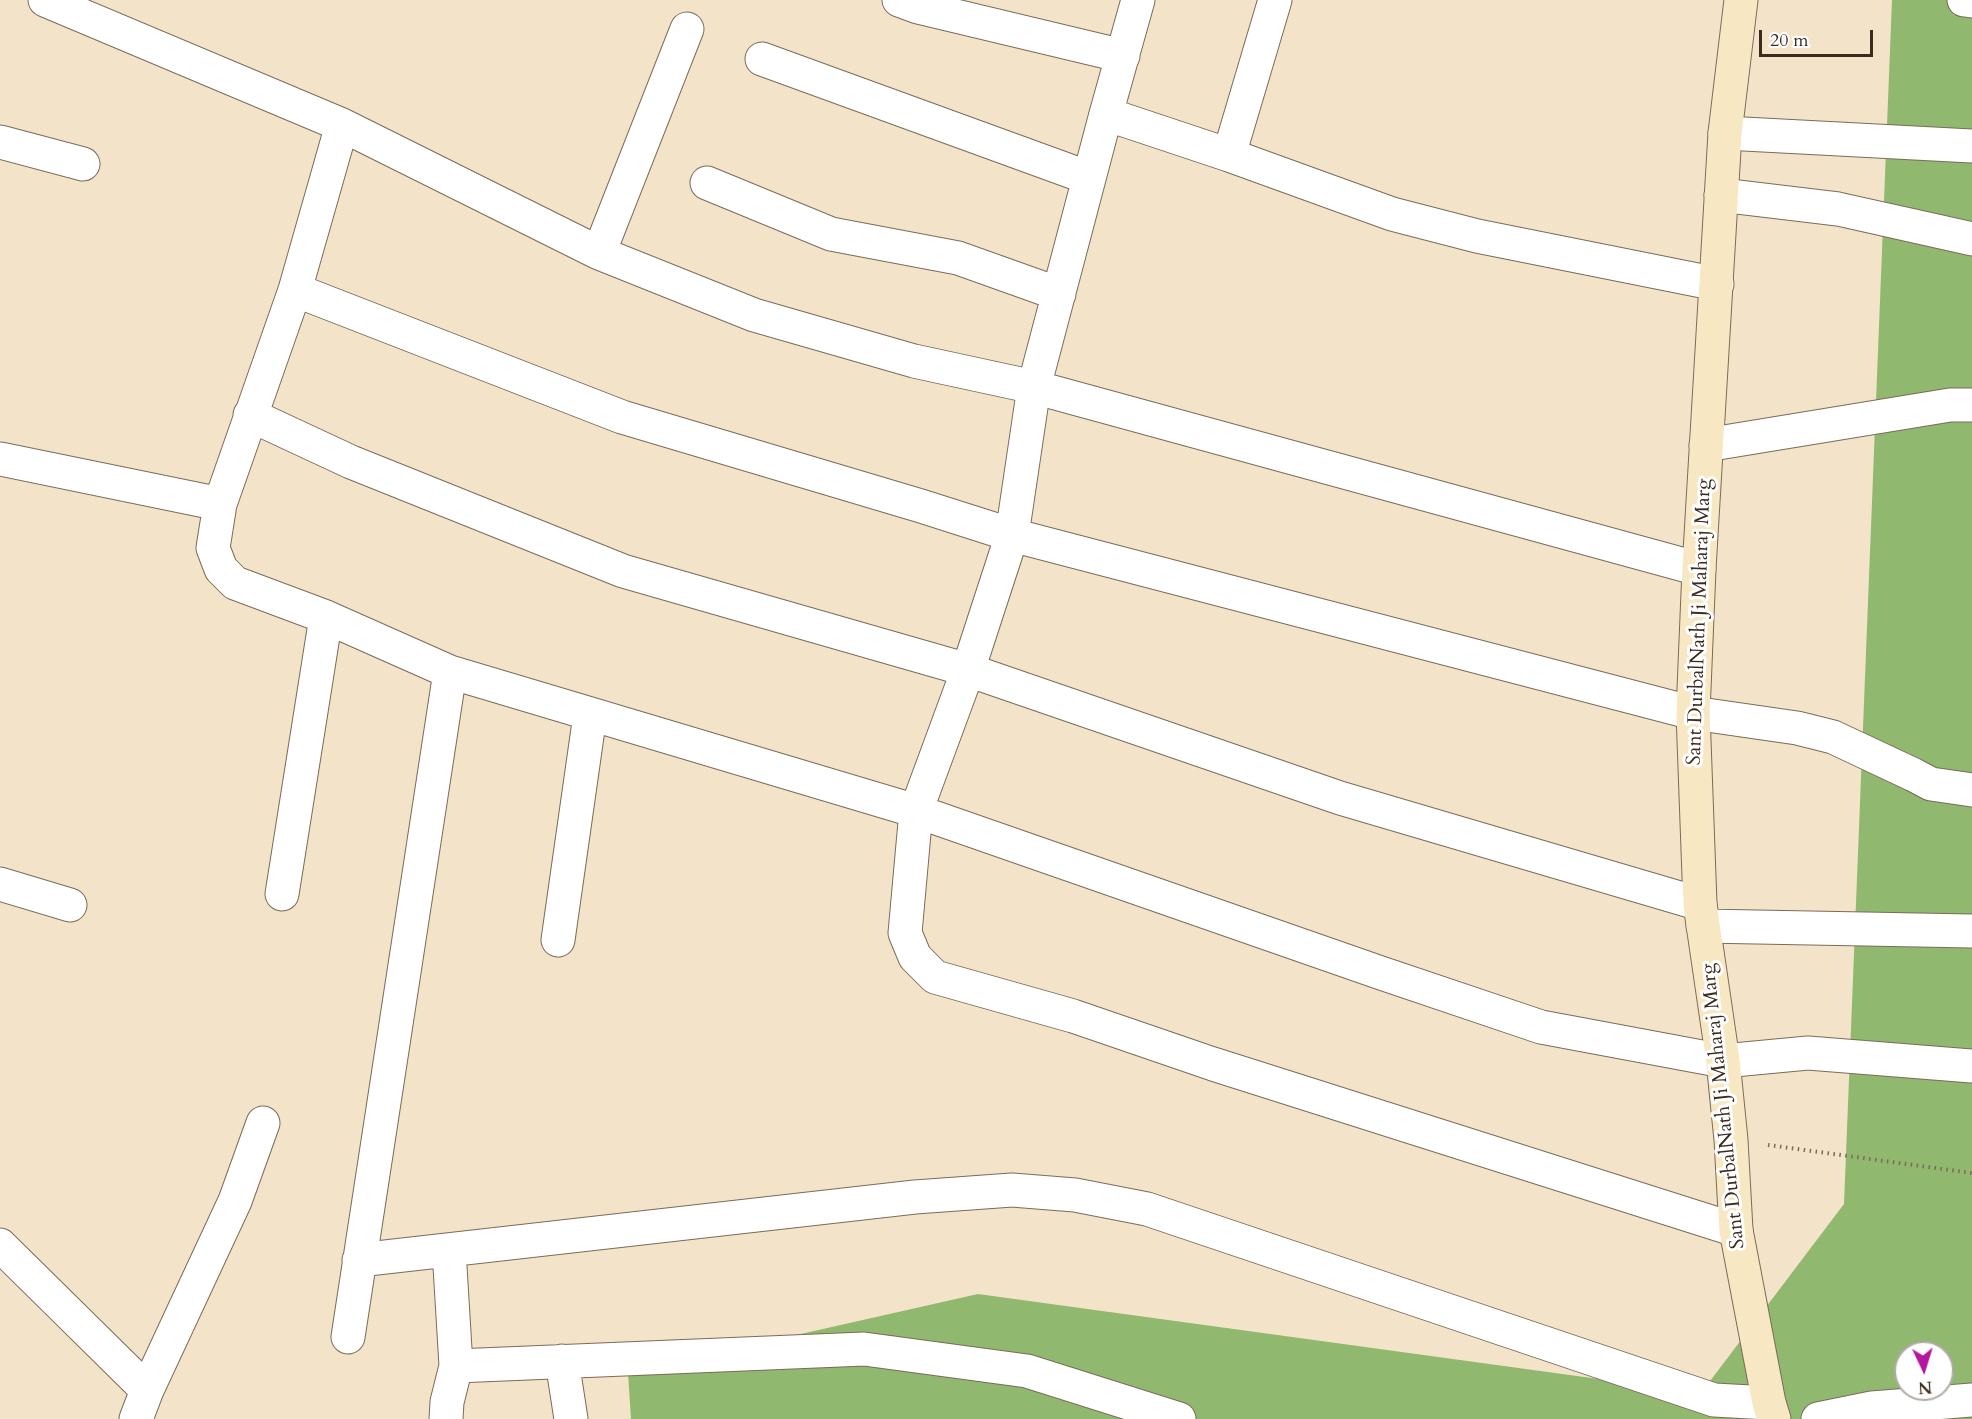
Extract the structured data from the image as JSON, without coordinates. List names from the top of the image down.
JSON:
{
  "streets": {
    "street": ["Sant DurbalNath Ji Maharaj Marg"]
  },
  "scale_bar": "20 m",
  "north": "bottom"
}
